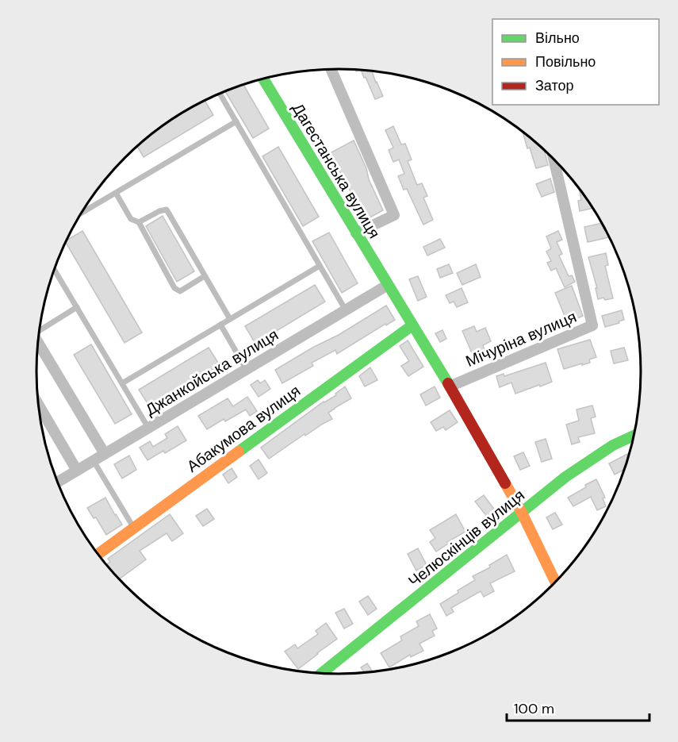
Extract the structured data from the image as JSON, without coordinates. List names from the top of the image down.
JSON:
{
  "streets": {
    "street": [
      "Дагестанська вулиця",
      "Мічуріна вулиця",
      "Джанкойська вулиця",
      "Абакумова вулиця",
      "Челюскінців вулиця"
    ]
  },
  "crossings": [
    ["Дагестанська вулиця", "Мічуріна вулиця"],
    ["Дагестанська вулиця", "Джанкойська вулиця"],
    ["Дагестанська вулиця", "Абакумова вулиця"],
    ["Дагестанська вулиця", "Челюскінців вулиця"]
  ],
  "legend": ["Вільно", "Повільно", "Затор"],
  "scale_bar": "100 m"
}
